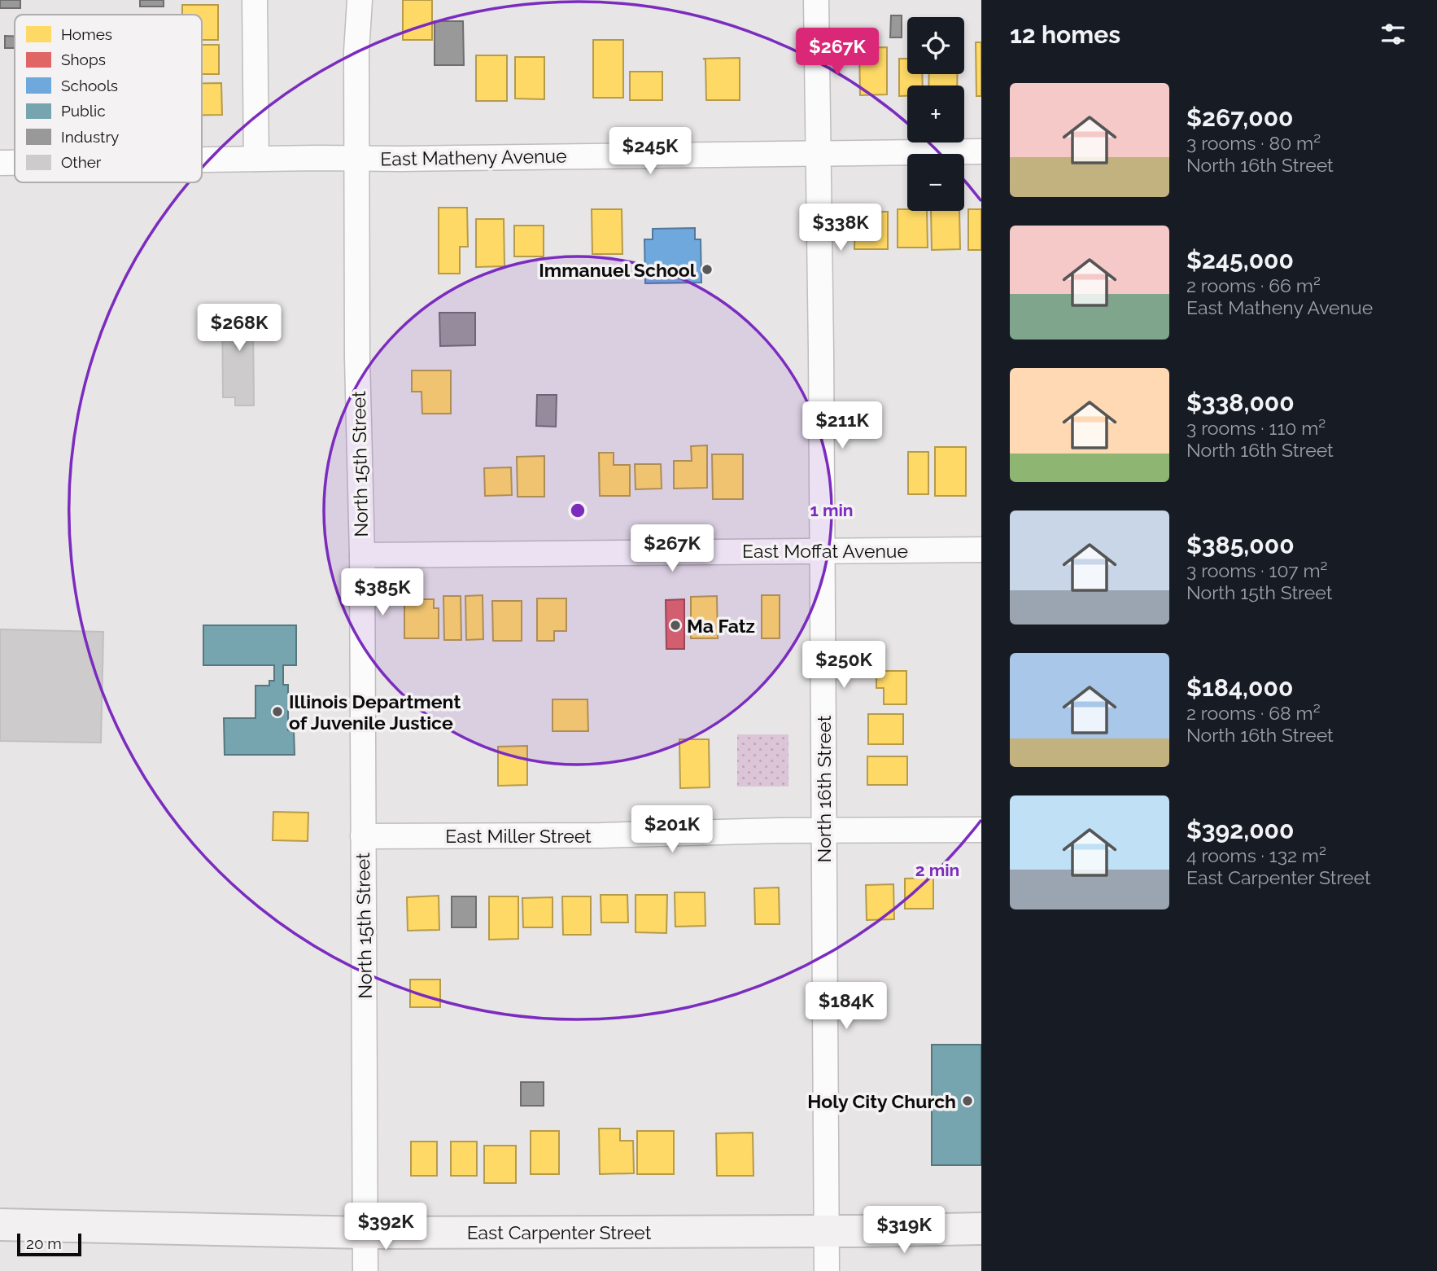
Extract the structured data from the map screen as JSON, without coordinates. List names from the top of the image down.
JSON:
{
  "streets": {
    "street": [
      "East Matheny Avenue",
      "North 15th Street",
      "East Moffat Avenue",
      "North 16th Street",
      "East Miller Street",
      "East Carpenter Street"
    ]
  },
  "crossings": [
    ["East Matheny Avenue", "North 15th Street"],
    ["East Matheny Avenue", "North 16th Street"],
    ["North 15th Street", "East Moffat Avenue"],
    ["North 15th Street", "East Miller Street"],
    ["North 15th Street", "East Carpenter Street"],
    ["East Moffat Avenue", "North 16th Street"],
    ["North 16th Street", "East Miller Street"],
    ["North 16th Street", "East Carpenter Street"]
  ],
  "places": [
    "Immanuel School",
    "Ma Fatz",
    "Illinois Department of Juvenile Justice",
    "Holy City Church"
  ],
  "legend": [
    "Homes",
    "Shops",
    "Schools",
    "Public",
    "Industry",
    "Other"
  ],
  "scale_bar": "20 m",
  "page": {
    "heading": "12 homes",
    "map_buttons": ["+", "−"],
    "price": [
      "$267K",
      "$245K",
      "$338K",
      "$268K",
      "$211K",
      "$267K",
      "$385K",
      "$250K",
      "$201K",
      "$184K",
      "$392K",
      "$319K"
    ],
    "list": [
      {
        "name": "$267,000",
        "note": "3 rooms · 80 m² · North 16th Street"
      },
      {
        "name": "$245,000",
        "note": "2 rooms · 66 m² · East Matheny Avenue"
      },
      {
        "name": "$338,000",
        "note": "3 rooms · 110 m² · North 16th Street"
      },
      {
        "name": "$385,000",
        "note": "3 rooms · 107 m² · North 15th Street"
      },
      {
        "name": "$184,000",
        "note": "2 rooms · 68 m² · North 16th Street"
      },
      {
        "name": "$392,000",
        "note": "4 rooms · 132 m² · East Carpenter Street"
      }
    ],
    "scale": "20 m"
  },
  "rings": ["1 min", "2 min"]
}
